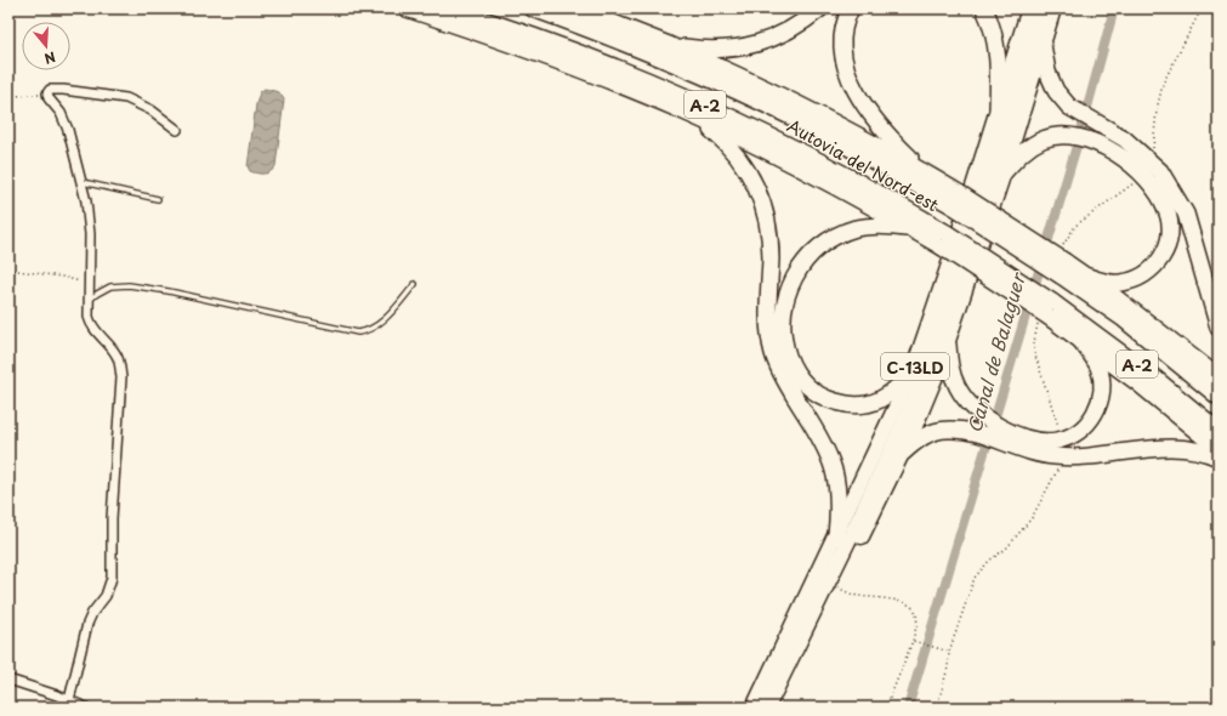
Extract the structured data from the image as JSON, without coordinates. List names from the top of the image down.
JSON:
{
  "streets": {
    "highway": ["A-2", "Autovia del Nord-est"],
    "main road": ["C-13LD"]
  },
  "water": ["Canal de Balaguer"],
  "north": "bottom"
}
